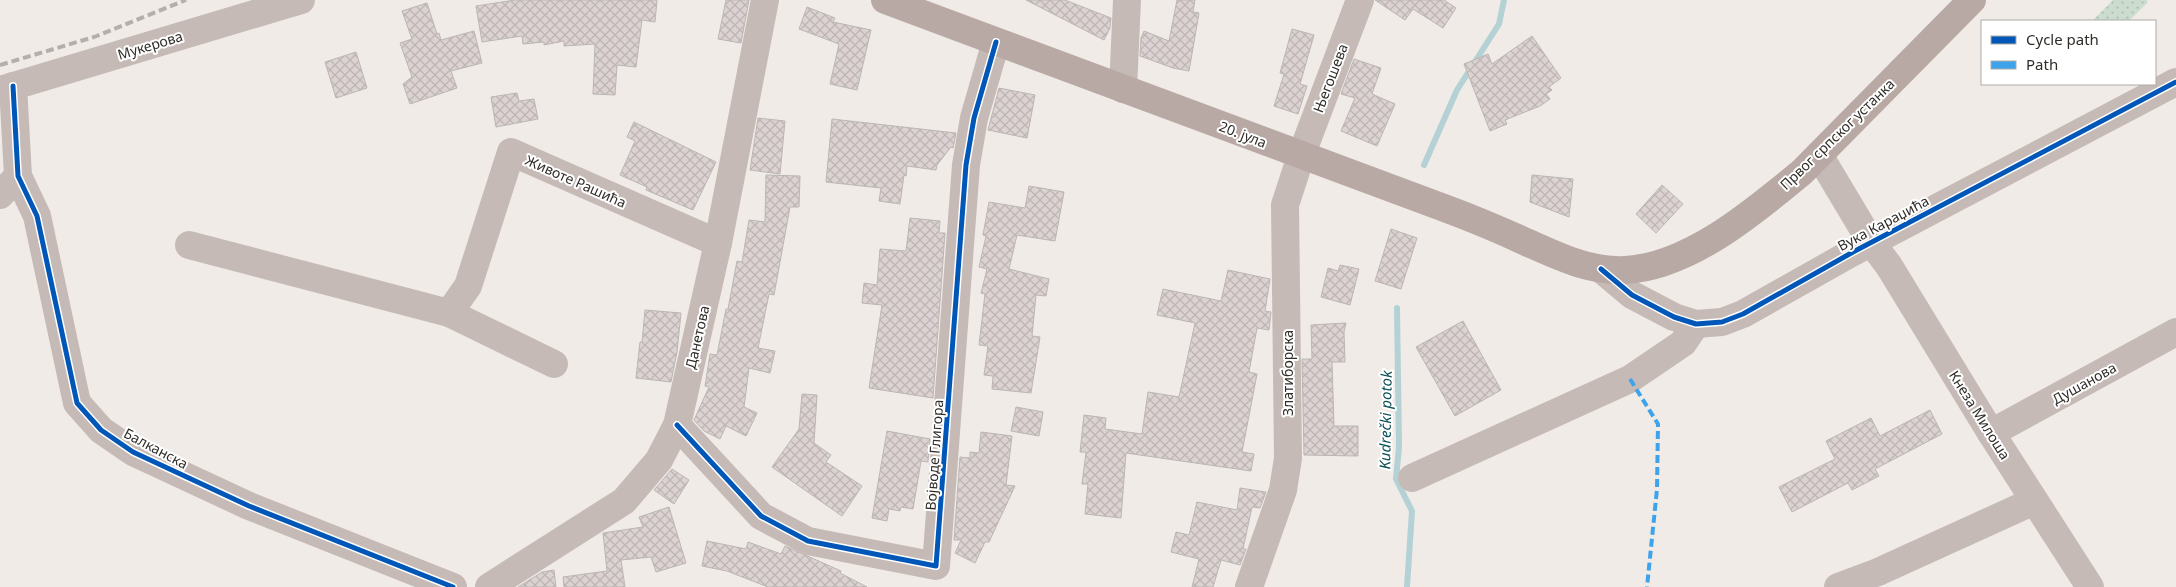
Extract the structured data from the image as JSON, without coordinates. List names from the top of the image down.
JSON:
{
  "streets": {
    "main road": ["20. јула", "Првог српског устанка"],
    "street": [
      "Мукерова",
      "Његошева",
      "Животе Рашића",
      "Вука Караџића",
      "Данетова",
      "Златиборска",
      "Душанова",
      "Кнеза Милоша",
      "Балканска",
      "Војводе Глигора"
    ]
  },
  "crossings": [
    ["Мукерова", "Балканска"],
    ["Његошева", "20. јула"],
    ["Његошева", "Златиборска"],
    ["20. јула", "Првог српског устанка"],
    ["20. јула", "Вука Караџића"],
    ["20. јула", "Златиборска"],
    ["20. јула", "Војводе Глигора"],
    ["Првог српског устанка", "Вука Караџића"],
    ["Првог српског устанка", "Кнеза Милоша"],
    ["Животе Рашића", "Данетова"],
    ["Вука Караџића", "Кнеза Милоша"],
    ["Данетова", "Војводе Глигора"],
    ["Душанова", "Кнеза Милоша"]
  ],
  "water": ["Kudrečki potok"],
  "legend": ["Cycle path", "Path"]
}
